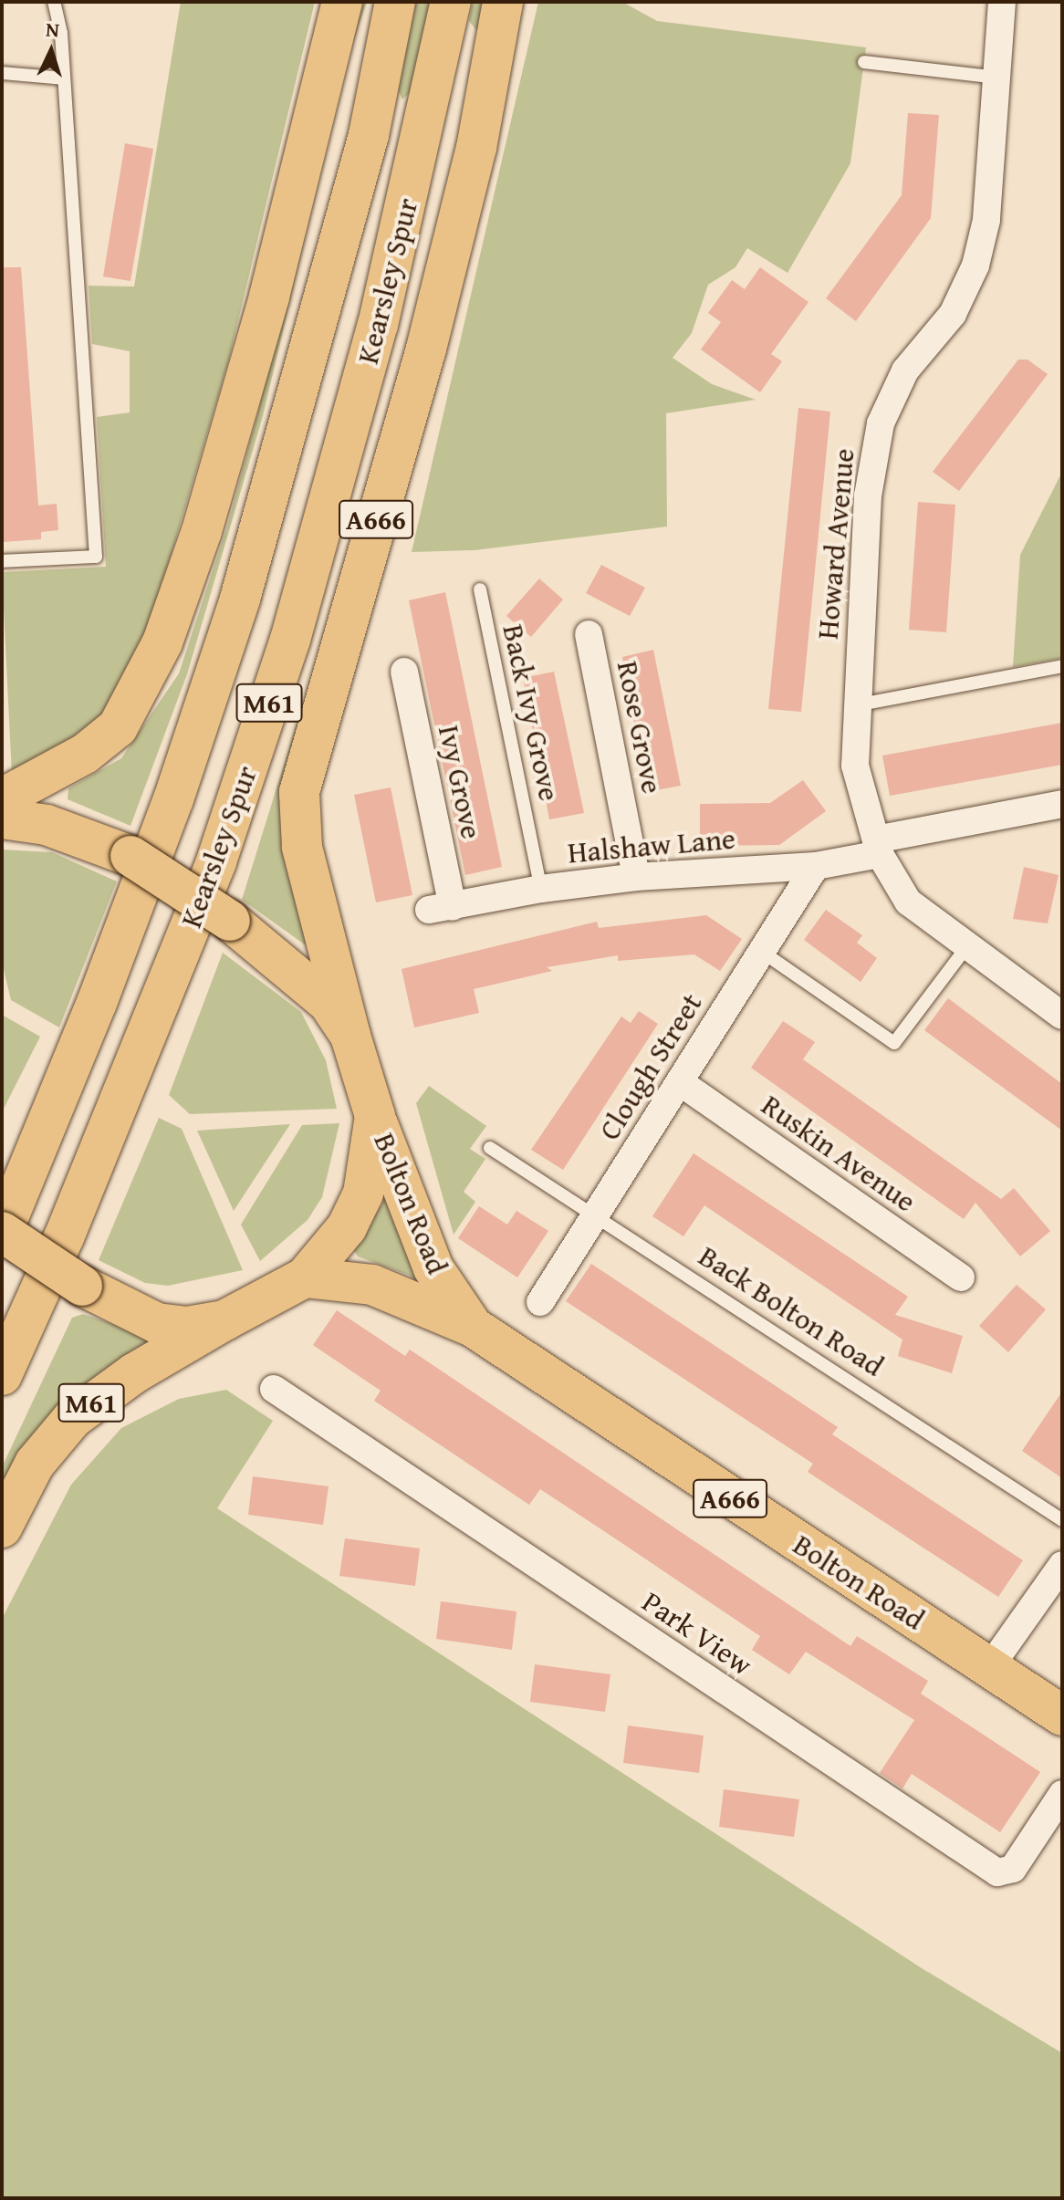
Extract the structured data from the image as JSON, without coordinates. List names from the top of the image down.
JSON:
{
  "streets": {
    "main road": [
      "Kearsley Spur",
      "A666",
      "M61",
      "Bolton Road"
    ],
    "street": [
      "Howard Avenue",
      "Rose Grove",
      "Ivy Grove",
      "Halshaw Lane",
      "Clough Street",
      "Ruskin Avenue",
      "Park View"
    ],
    "lane": ["Back Ivy Grove", "Back Bolton Road"]
  },
  "crossings": [
    ["Kearsley Spur", "A666"],
    ["A666", "M61"],
    ["A666", "Bolton Road"],
    ["Howard Avenue", "Halshaw Lane"],
    ["Back Ivy Grove", "Halshaw Lane"],
    ["Rose Grove", "Halshaw Lane"],
    ["Ivy Grove", "Halshaw Lane"],
    ["Halshaw Lane", "Clough Street"],
    ["Clough Street", "Ruskin Avenue"],
    ["Clough Street", "Back Bolton Road"]
  ],
  "north": "top"
}
